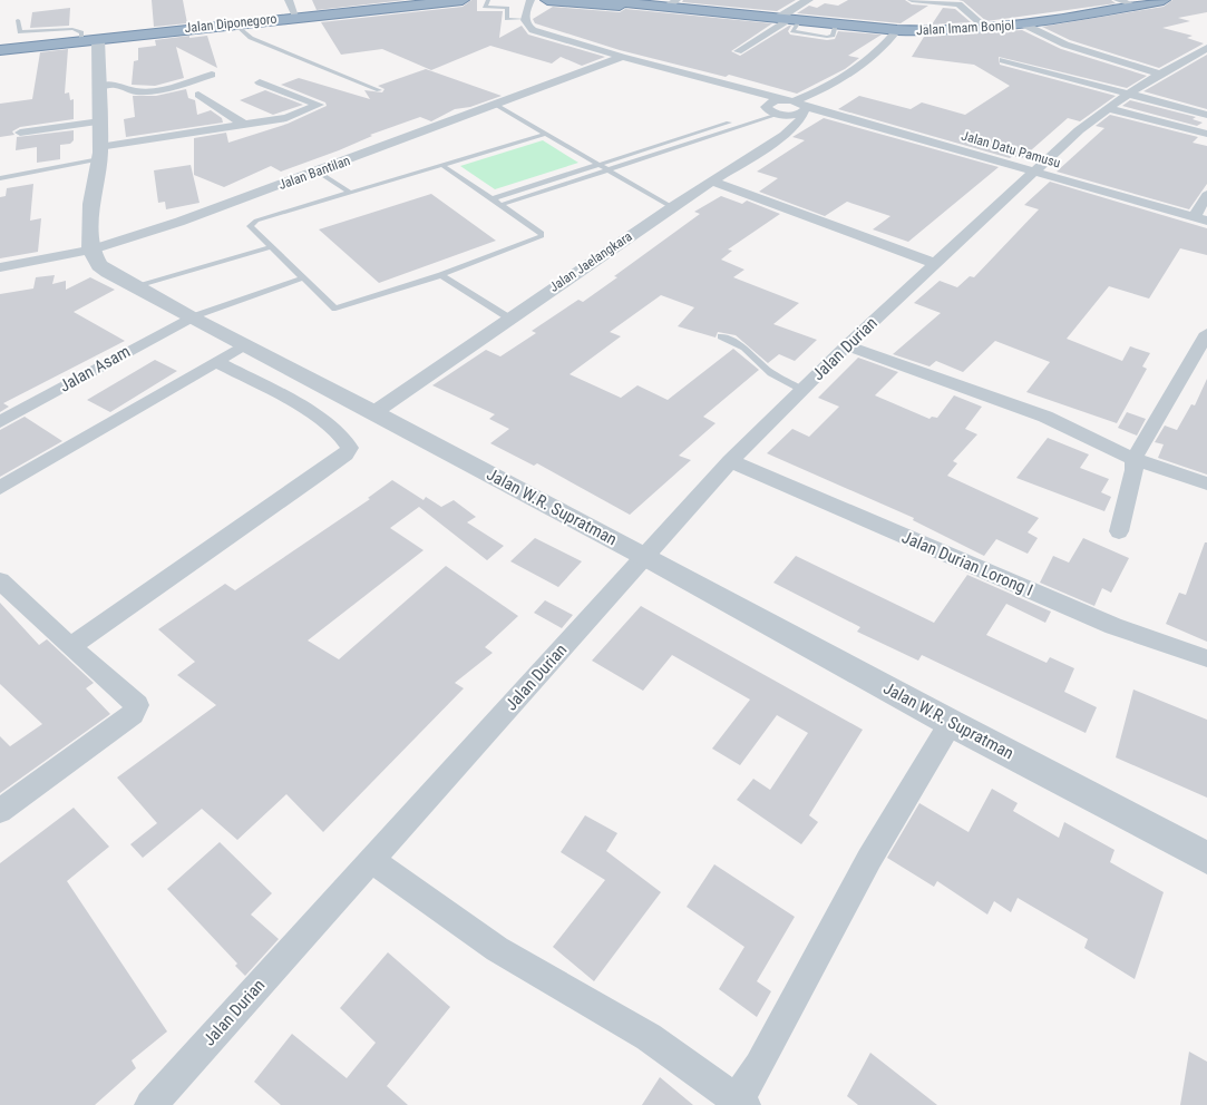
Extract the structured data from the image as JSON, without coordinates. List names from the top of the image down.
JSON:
{
  "streets": {
    "highway": ["Jalan Diponegoro", "Jalan Imam Bonjol"],
    "street": [
      "Jalan Datu Pamusu",
      "Jalan Bantilan",
      "Jalan Jaelangkara",
      "Jalan Durian",
      "Jalan Asam",
      "Jalan W.R. Supratman",
      "Jalan Durian Lorong I"
    ]
  },
  "crossings": [
    ["Jalan Datu Pamusu", "Jalan Jaelangkara"],
    ["Jalan Datu Pamusu", "Jalan Durian"],
    ["Jalan Bantilan", "Jalan W.R. Supratman"],
    ["Jalan Jaelangkara", "Jalan W.R. Supratman"],
    ["Jalan Durian", "Jalan W.R. Supratman"],
    ["Jalan Durian", "Jalan Durian Lorong I"],
    ["Jalan Asam", "Jalan W.R. Supratman"]
  ]
}
